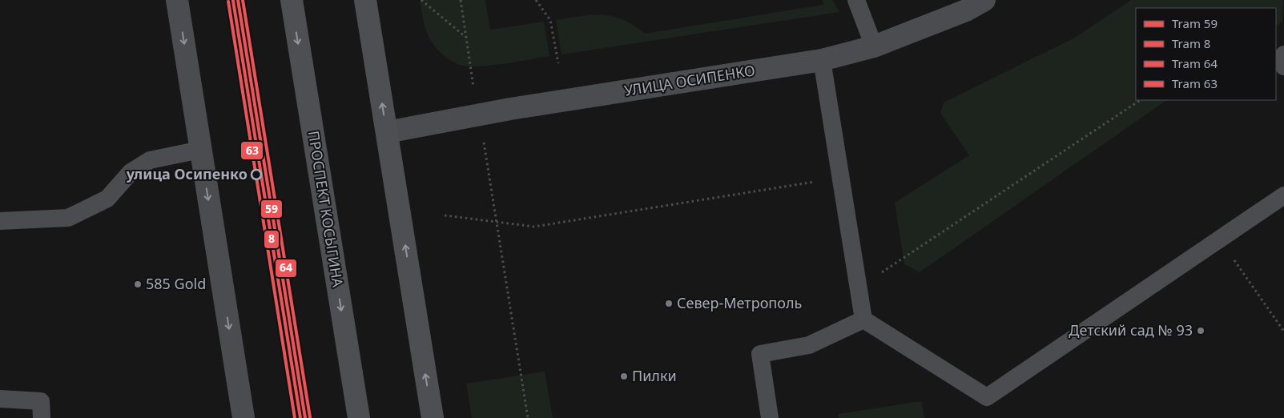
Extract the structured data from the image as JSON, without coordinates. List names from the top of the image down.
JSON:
{
  "streets": {
    "main road": ["ПРОСПЕКТ КОСЫГИНА"],
    "street": ["УЛИЦА ОСИПЕНКО"]
  },
  "places": [
    "улица Осипенко",
    "585 Gold",
    "Север-Метрополь",
    "Детский сад № 93",
    "Пилки"
  ],
  "lines": [
    "tram line 59",
    "tram line 64",
    "tram line 8",
    "tram line 63"
  ],
  "legend": [
    "Tram 59",
    "Tram 8",
    "Tram 64",
    "Tram 63"
  ]
}
